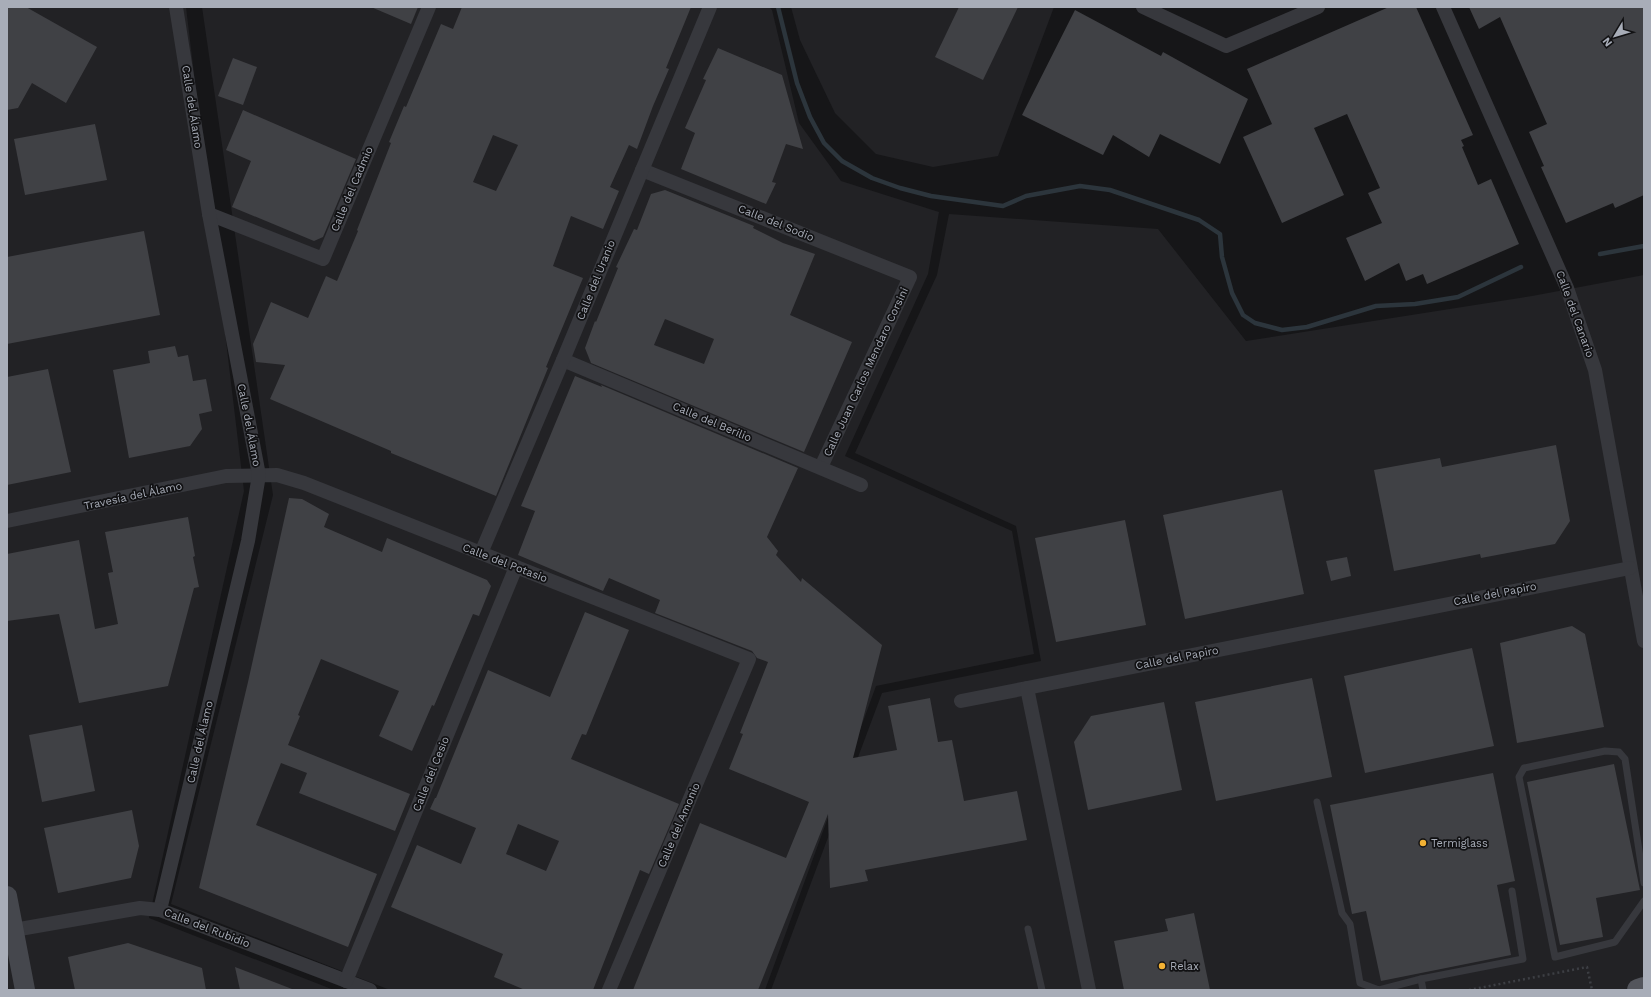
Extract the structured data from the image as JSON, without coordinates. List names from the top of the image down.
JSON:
{
  "streets": {
    "street": [
      "Calle del Álamo",
      "Calle del Cadmio",
      "Calle del Sodio",
      "Calle del Uranio",
      "Calle del Canario",
      "Calle Juan Carlos Mendaro Corsini",
      "Calle del Berilio",
      "Travesía del Álamo",
      "Calle del Potasio",
      "Calle del Papiro",
      "Calle del Cesio",
      "Calle del Amonio",
      "Calle del Rubidio"
    ]
  },
  "crossings": [
    ["Calle del Álamo", "Calle del Cadmio"],
    ["Calle del Álamo", "Travesía del Álamo"],
    ["Calle del Álamo", "Calle del Potasio"],
    ["Calle del Álamo", "Calle del Rubidio"],
    ["Calle del Sodio", "Calle del Uranio"],
    ["Calle del Sodio", "Calle Juan Carlos Mendaro Corsini"],
    ["Calle del Uranio", "Calle del Berilio"],
    ["Calle del Uranio", "Calle del Potasio"],
    ["Calle del Canario", "Calle del Papiro"],
    ["Calle Juan Carlos Mendaro Corsini", "Calle del Berilio"],
    ["Travesía del Álamo", "Calle del Potasio"],
    ["Calle del Potasio", "Calle del Cesio"],
    ["Calle del Potasio", "Calle del Amonio"],
    ["Calle del Cesio", "Calle del Rubidio"]
  ],
  "places": ["Termiglass", "Relax"],
  "north": "bottom left"
}
